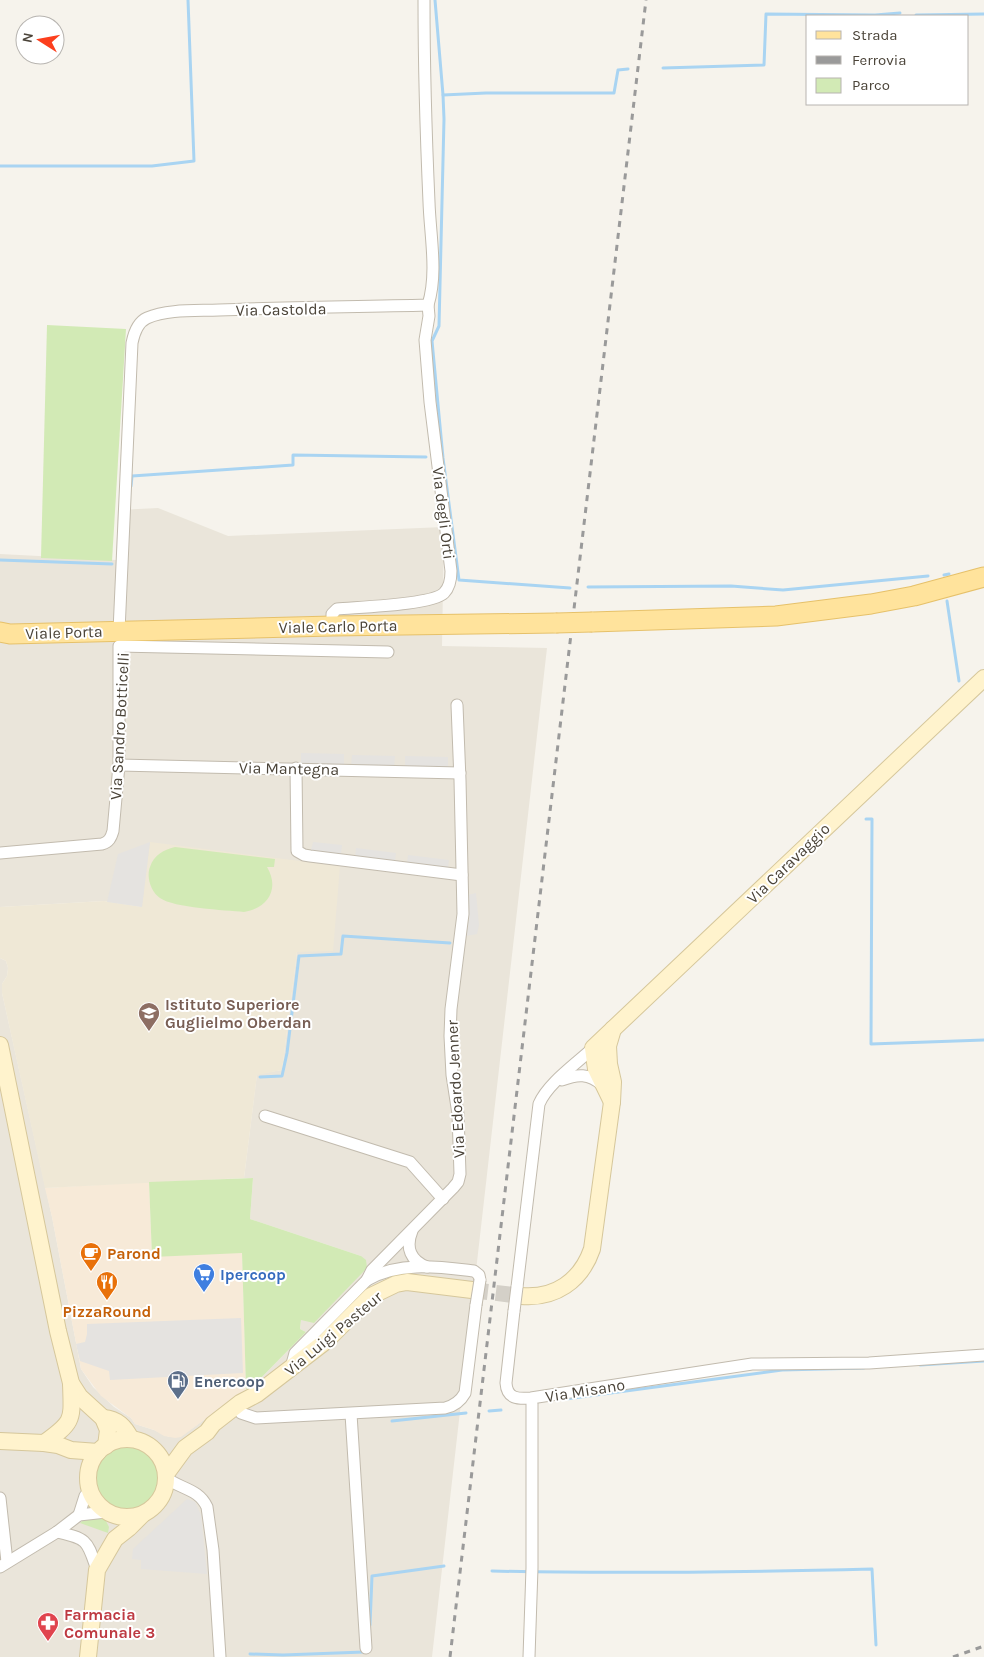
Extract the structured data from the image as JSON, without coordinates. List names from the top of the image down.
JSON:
{
  "streets": {
    "main road": ["Viale Carlo Porta", "Viale Porta"],
    "street": [
      "Via Castolda",
      "Via degli Orti",
      "Via Sandro Botticelli",
      "Via Mantegna",
      "Via Caravaggio",
      "Via Edoardo Jenner",
      "Via Luigi Pasteur",
      "Via Misano"
    ]
  },
  "crossings": [
    ["Via Castolda", "Via degli Orti"],
    ["Via Castolda", "Viale Carlo Porta"],
    ["Via Castolda", "Viale Porta"],
    ["Via degli Orti", "Viale Carlo Porta"],
    ["Viale Carlo Porta", "Viale Porta"],
    ["Via Sandro Botticelli", "Via Mantegna"],
    ["Via Mantegna", "Via Edoardo Jenner"],
    ["Via Caravaggio", "Via Misano"]
  ],
  "places": {
    "school or university": ["Istituto Superiore Guglielmo Oberdan"],
    "cafe": ["Parond"],
    "supermarket": ["Ipercoop"],
    "restaurant": ["PizzaRound"],
    "fuel station": ["Enercoop"],
    "pharmacy": ["Farmacia Comunale 3"]
  },
  "legend": ["Strada", "Ferrovia", "Parco"],
  "north": "left"
}
